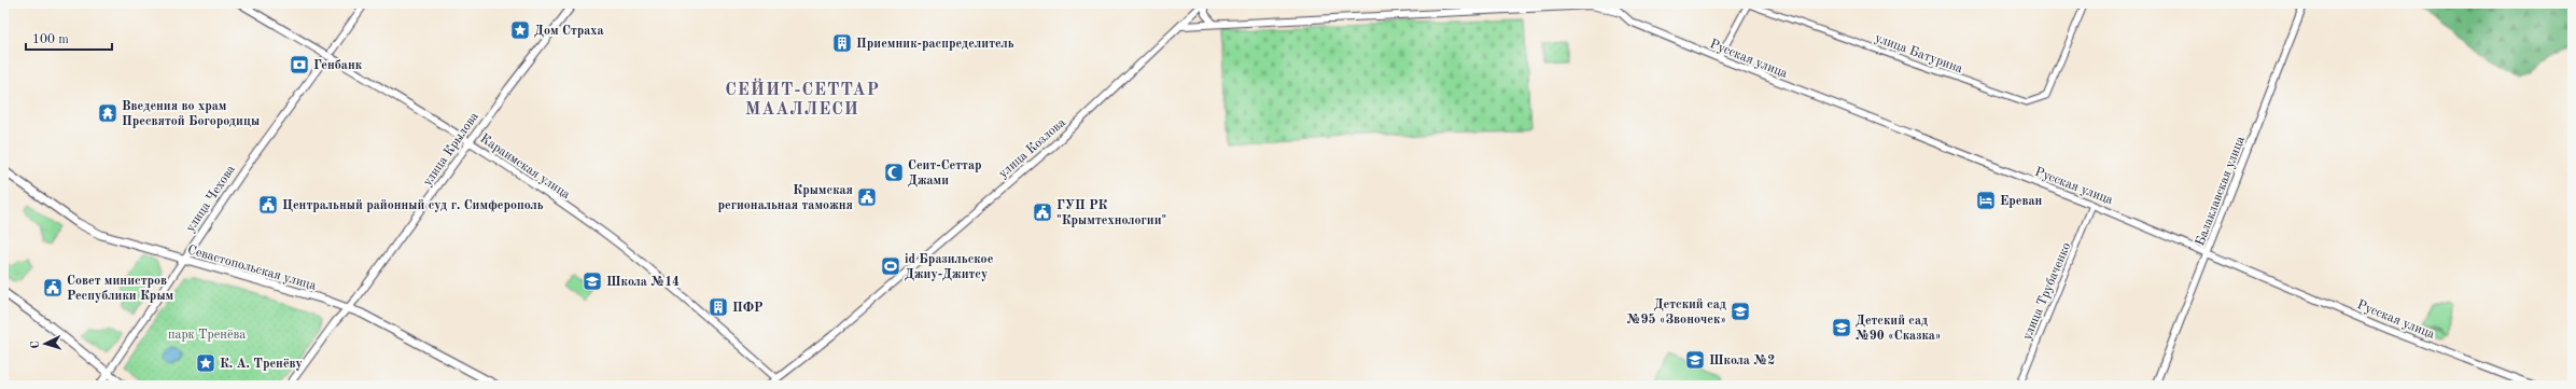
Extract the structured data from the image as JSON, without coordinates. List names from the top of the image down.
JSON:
{
  "streets": {
    "main road": [
      "Русская улица",
      "улица Козлова",
      "улица Крылова",
      "Караимская улица",
      "Балаклавская улица",
      "улица Чехова",
      "Севастопольская улица"
    ],
    "street": ["улица Батурина", "улица Трубаченко"]
  },
  "crossings": [
    ["улица Батурина", "Русская улица"],
    ["Русская улица", "Балаклавская улица"],
    ["Русская улица", "улица Трубаченко"],
    ["улица Козлова", "Караимская улица"],
    ["улица Крылова", "Караимская улица"],
    ["улица Крылова", "Севастопольская улица"],
    ["улица Чехова", "Севастопольская улица"]
  ],
  "districts": ["СЕЙИТ-СЕТТАР МААЛЛЕСИ"],
  "parks": ["парк Тренёва"],
  "places": {
    "place": ["Дом Страха", "К. А. Тренёву"],
    "building": ["Приемник-распределитель", "ПФР"],
    "bank": ["Генбанк"],
    "temple": ["Введения во храм Пресвятой Богородицы"],
    "mosque": ["Сеит-Сеттар Джами"],
    "public building": [
      "Крымская региональная таможня",
      "Центральный районный суд г. Симферополь",
      "ГУП РК \"Крымтехнологии\"",
      "Совет министров Республики Крым"
    ],
    "hotel": ["Ереван"],
    "sports": ["id Бразильское Джиу-Джитсу"],
    "school or university": [
      "Школа №14",
      "Детский сад №95 «Звоночек»",
      "Детский сад №90 «Сказка»",
      "Школа №2"
    ]
  },
  "scale_bar": "100 m",
  "north": "left"
}
